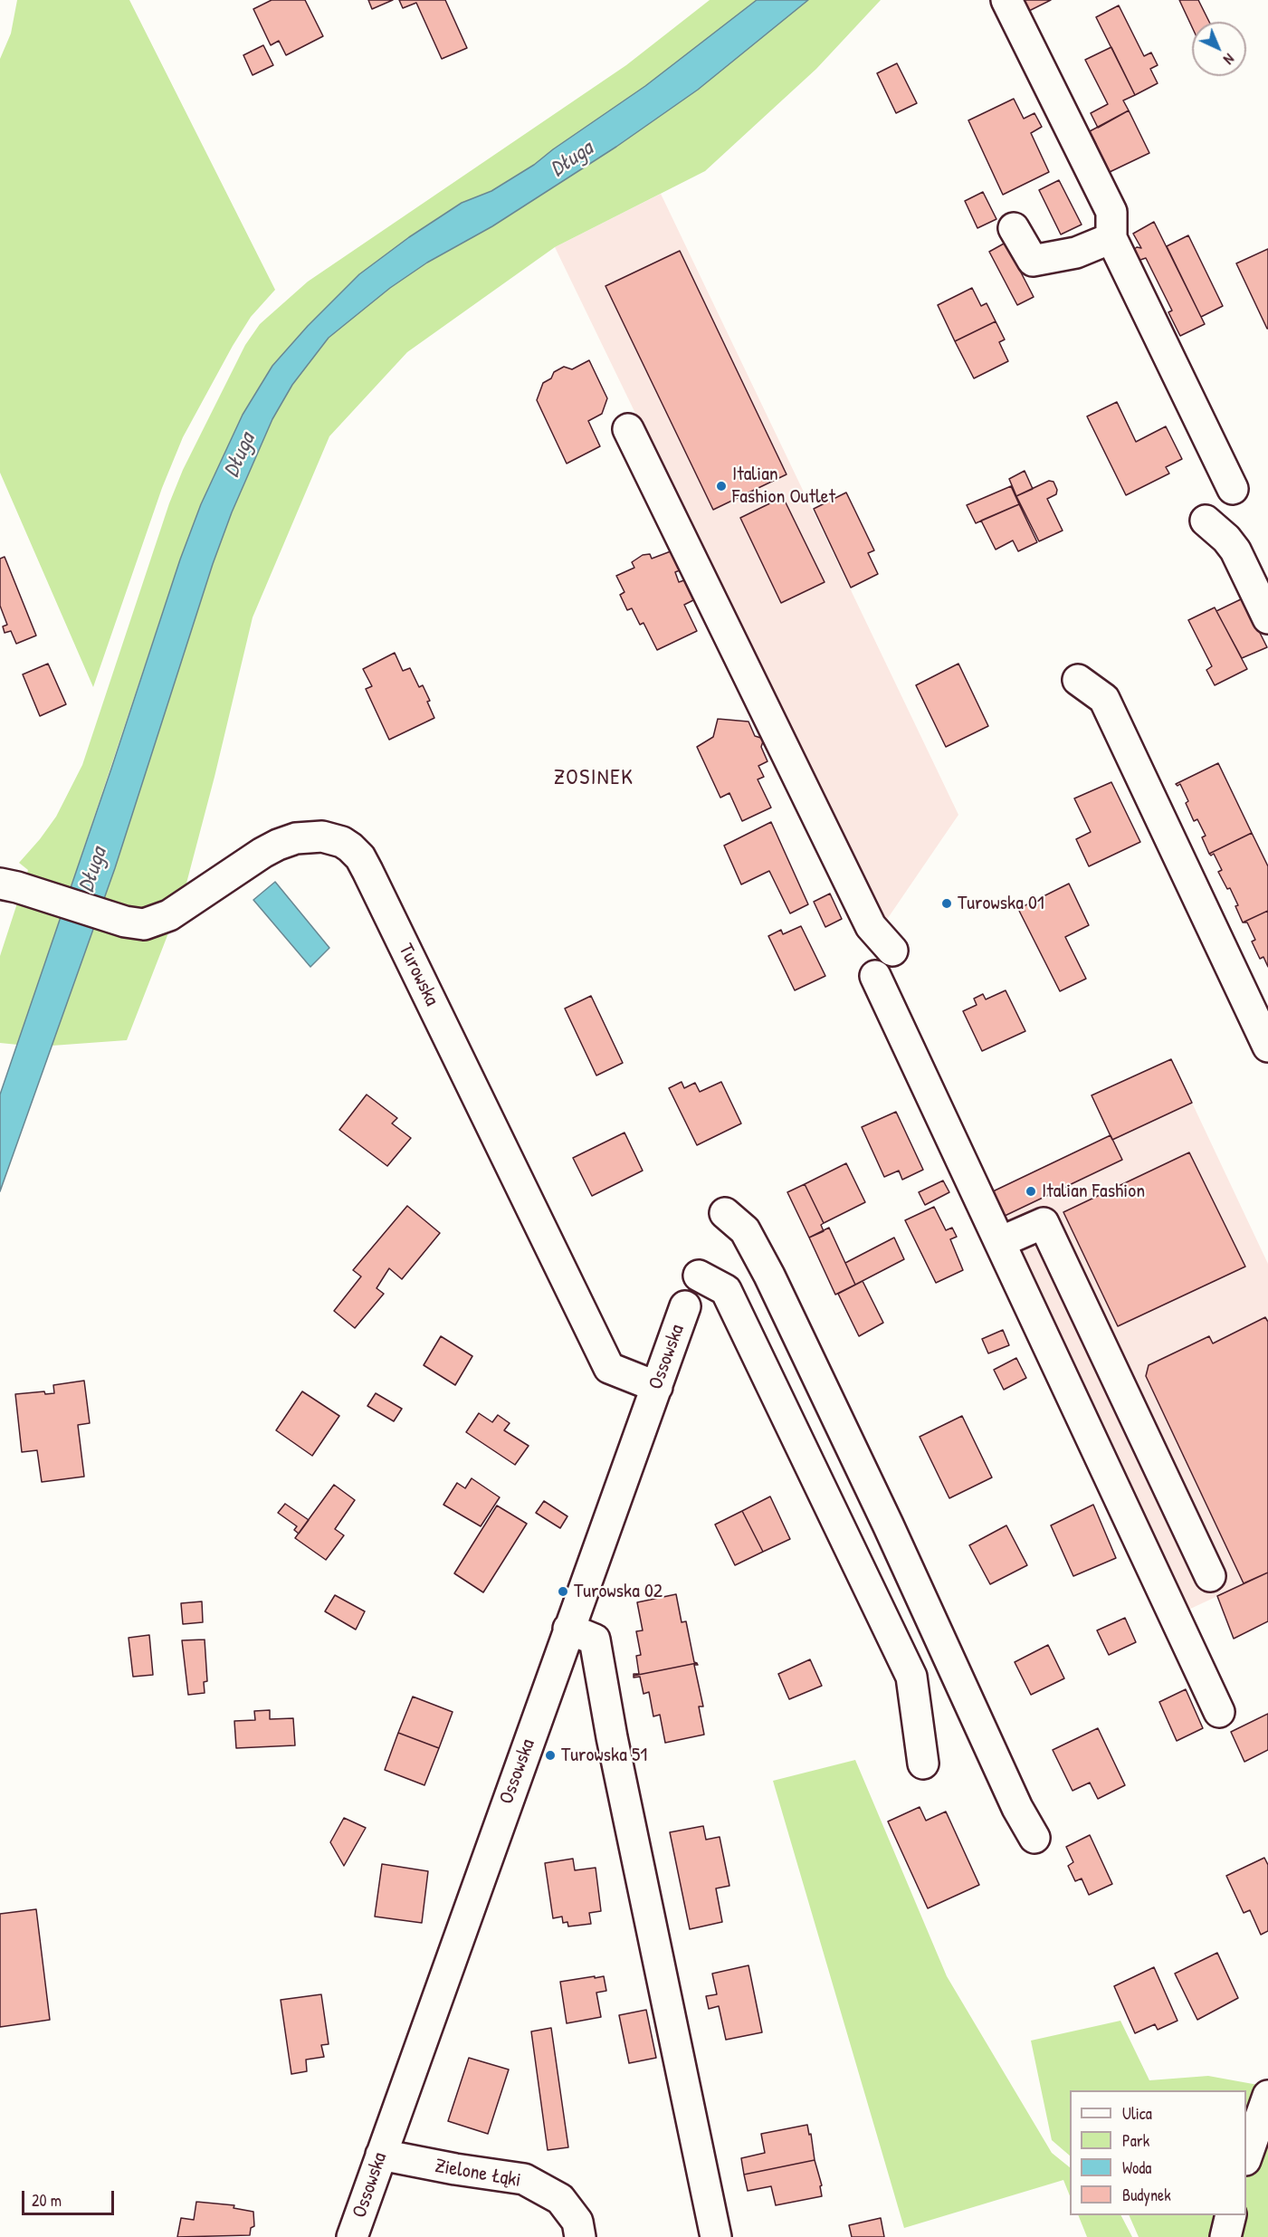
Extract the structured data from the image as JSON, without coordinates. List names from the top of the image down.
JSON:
{
  "streets": {
    "street": ["Turowska", "Ossowska", "Zielone Łąki"]
  },
  "crossings": [
    ["Turowska", "Ossowska"],
    ["Ossowska", "Zielone Łąki"]
  ],
  "districts": ["ZOSINEK"],
  "water": ["Długa"],
  "places": [
    "Italian Fashion Outlet",
    "Turowska 01",
    "Italian Fashion",
    "Turowska 02",
    "Turowska 51"
  ],
  "legend": [
    "Ulica",
    "Park",
    "Woda",
    "Budynek"
  ],
  "scale_bar": "20 m",
  "north": "bottom right"
}
